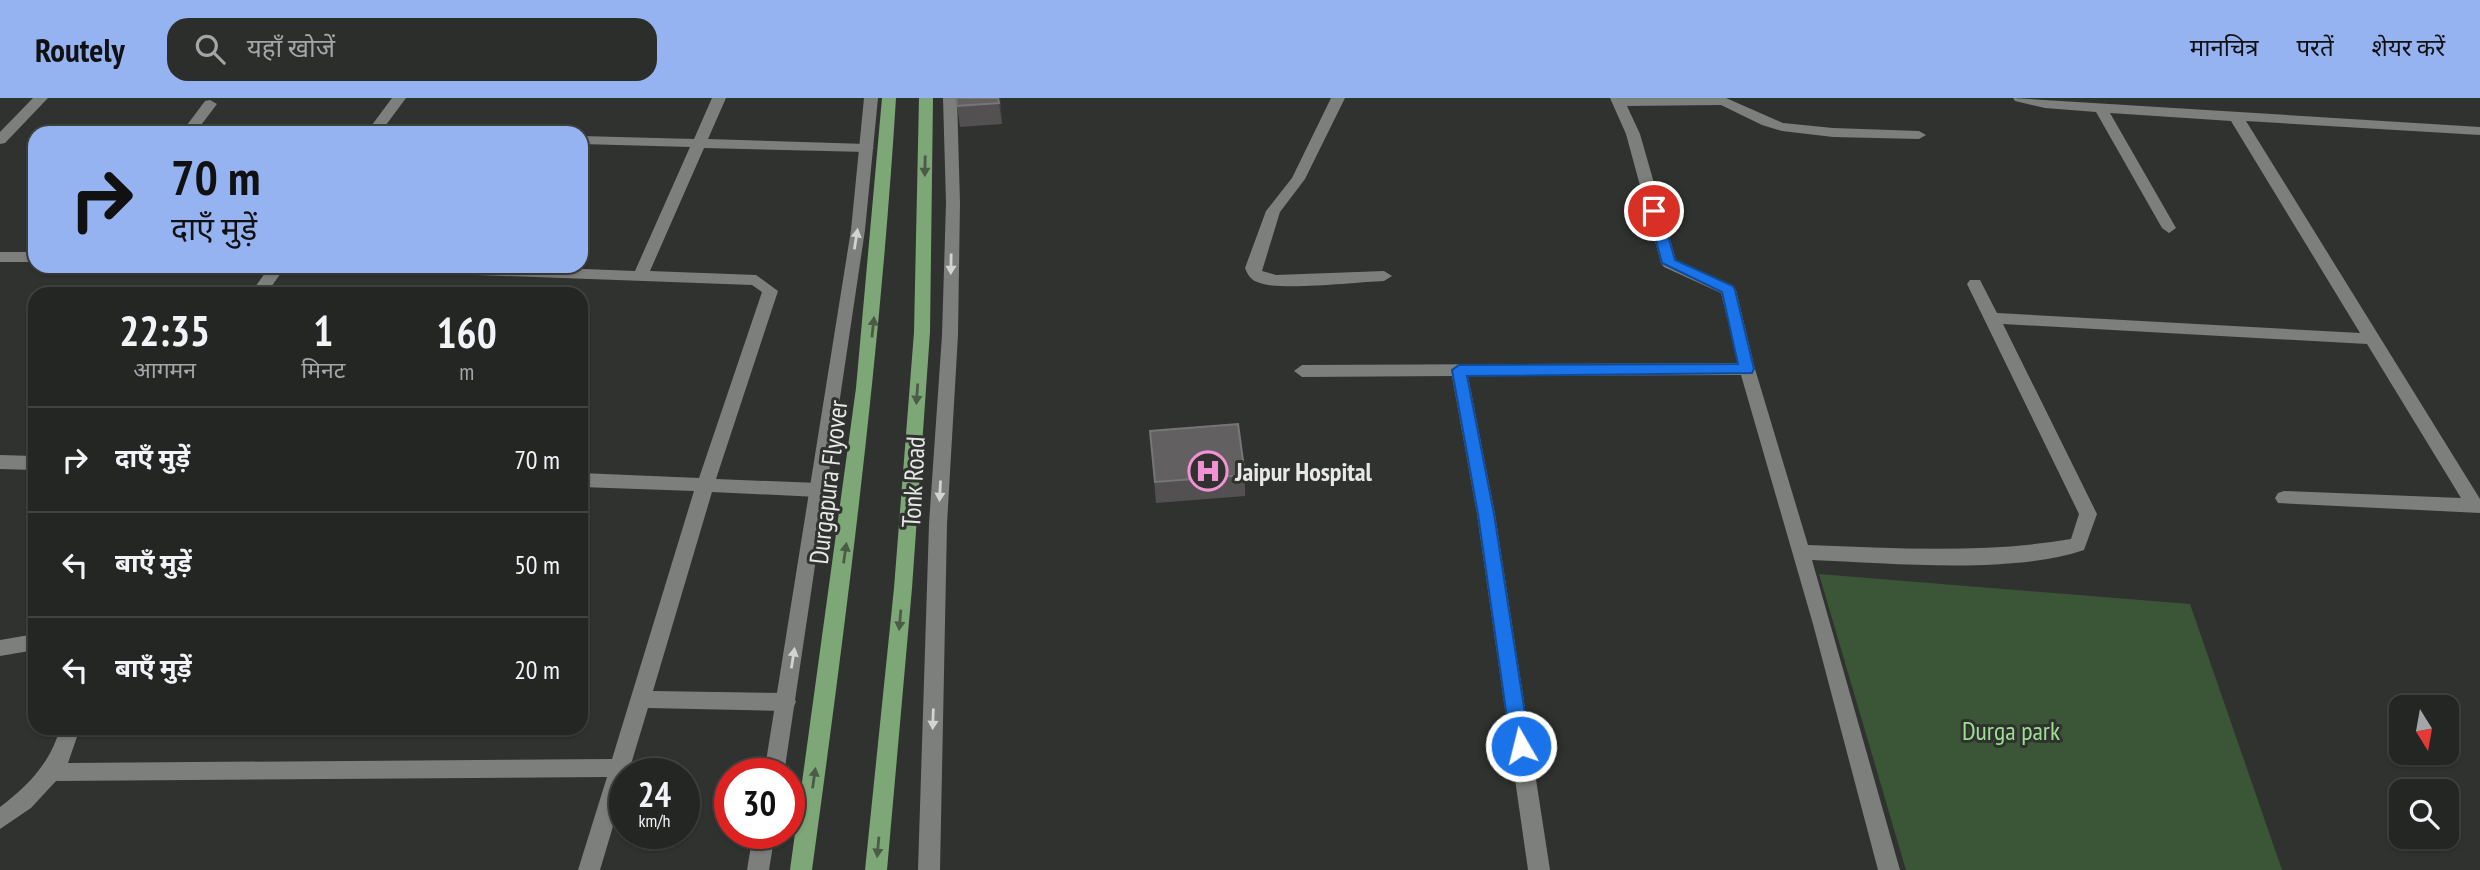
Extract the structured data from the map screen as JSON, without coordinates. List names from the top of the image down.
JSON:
{
  "streets": {
    "main road": ["Durgapura Flyover"],
    "street": ["Tonk Road"]
  },
  "parks": ["Durga park"],
  "places": {
    "hospital": ["Jaipur Hospital"]
  },
  "north": "bottom",
  "page": {
    "header": "Routely",
    "search": "यहाँ खोजें",
    "nav": ["मानचित्र", "परतें", "शेयर करें"],
    "turn": ["70 m", "दाएँ मुड़ें"],
    "eta": [
      "22:35",
      "आगमन",
      "1",
      "मिनट",
      "160",
      "m"
    ],
    "list": [
      {
        "name": "दाएँ मुड़ें",
        "value": "70 m"
      },
      {
        "name": "बाएँ मुड़ें",
        "value": "50 m"
      },
      {
        "name": "बाएँ मुड़ें",
        "value": "20 m"
      }
    ],
    "speed": "24 km/h",
    "limit": "30"
  }
}
